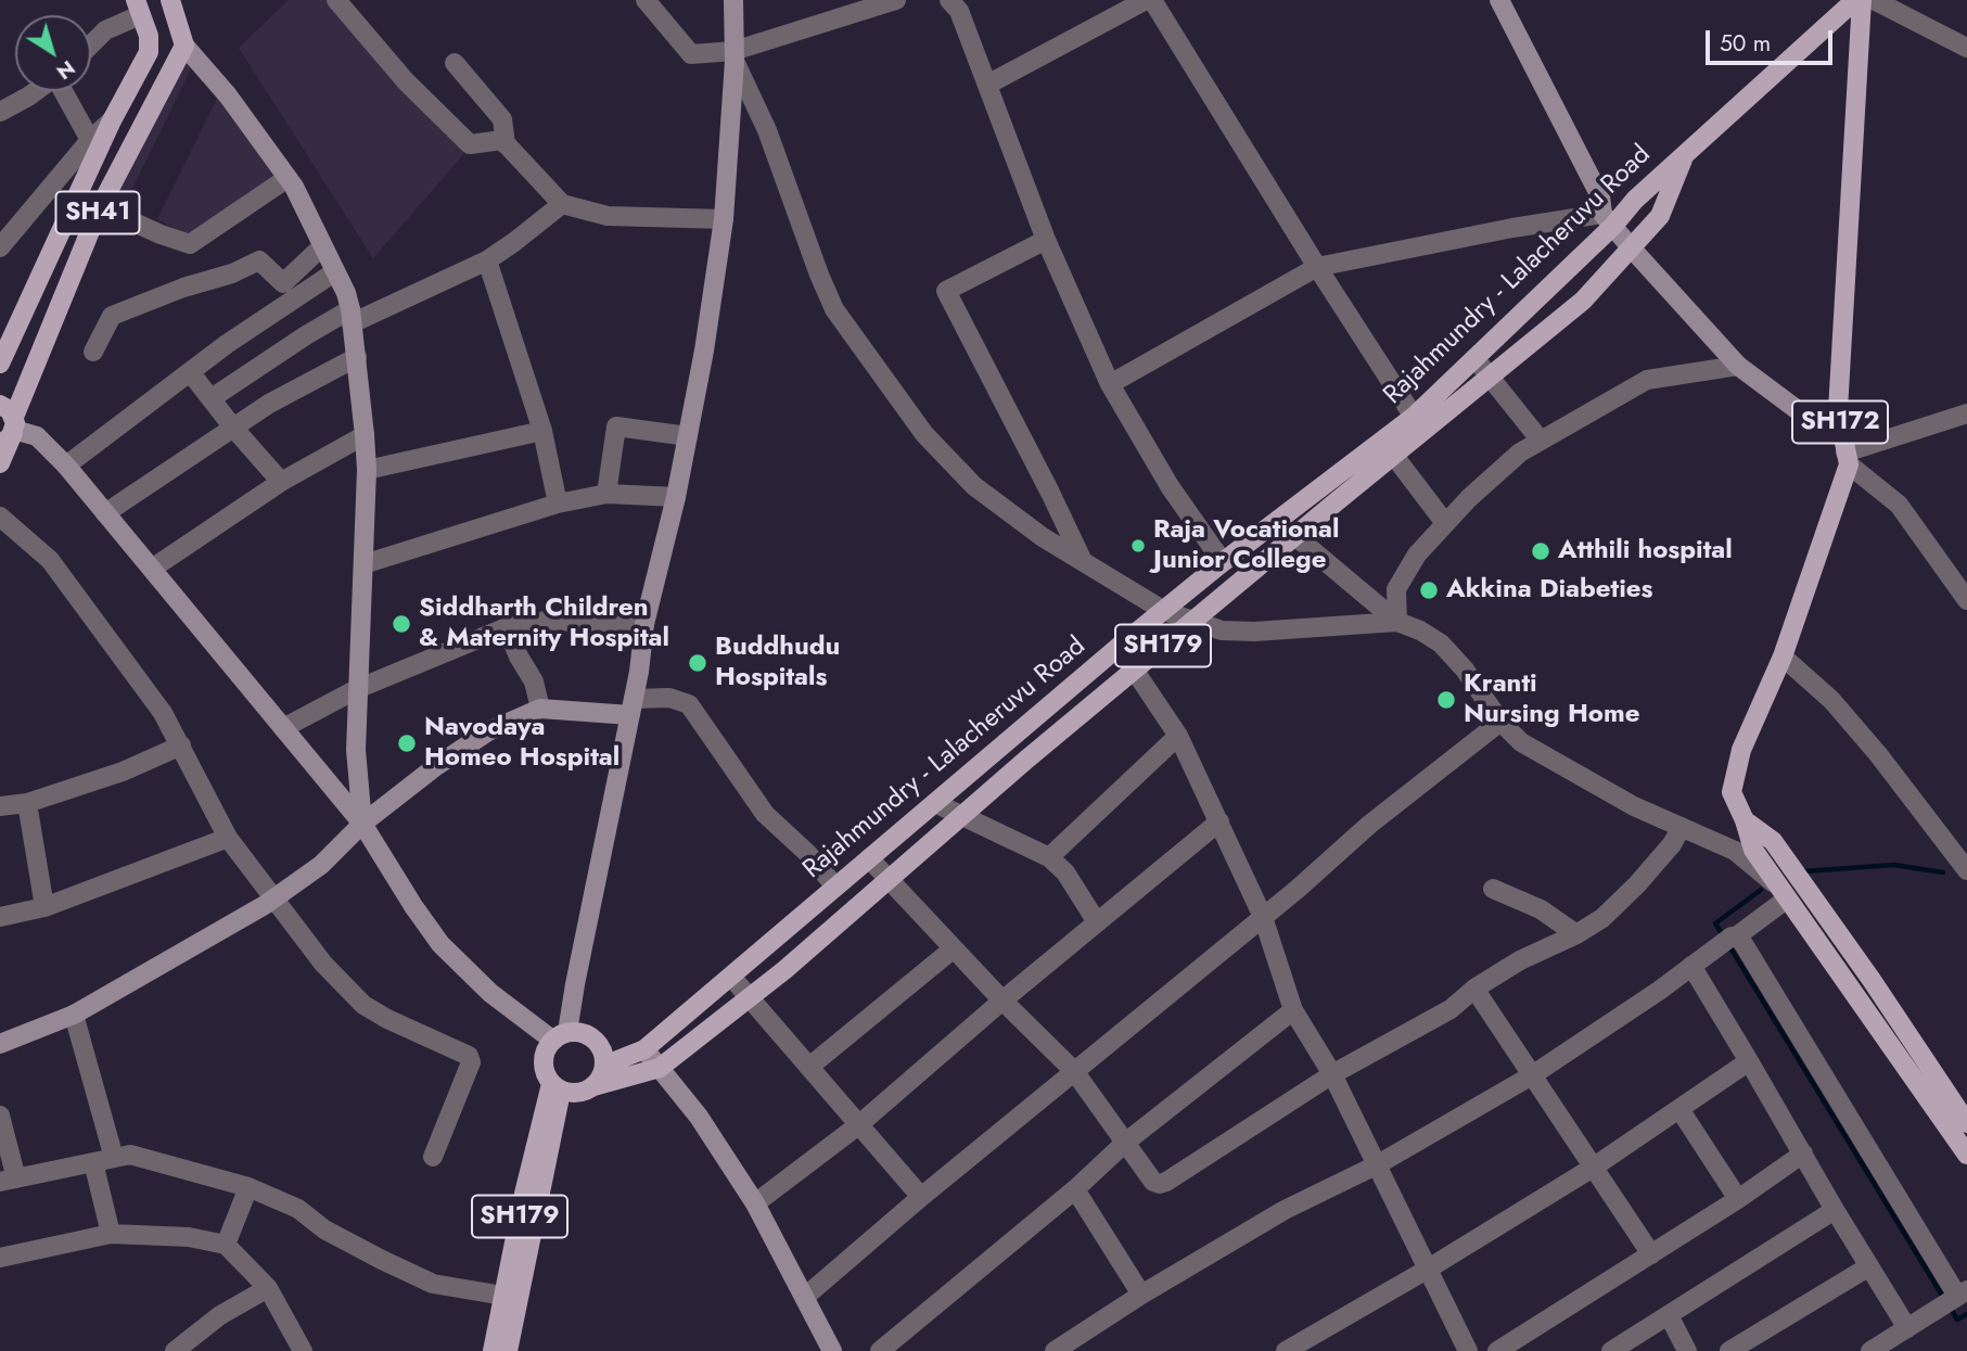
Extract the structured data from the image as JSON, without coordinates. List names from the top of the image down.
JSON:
{
  "streets": {
    "main road": [
      "SH41",
      "Rajahmundry - Lalacheruvu Road",
      "SH172",
      "SH179"
    ]
  },
  "crossings": [
    ["Rajahmundry - Lalacheruvu Road", "SH179"]
  ],
  "places": [
    "Raja Vocational Junior College",
    "Atthili hospital",
    "Akkina Diabeties",
    "Siddharth Children & Maternity Hospital",
    "Buddhudu Hospitals",
    "Kranti Nursing Home",
    "Navodaya Homeo Hospital"
  ],
  "scale_bar": "50 m",
  "north": "bottom right"
}
